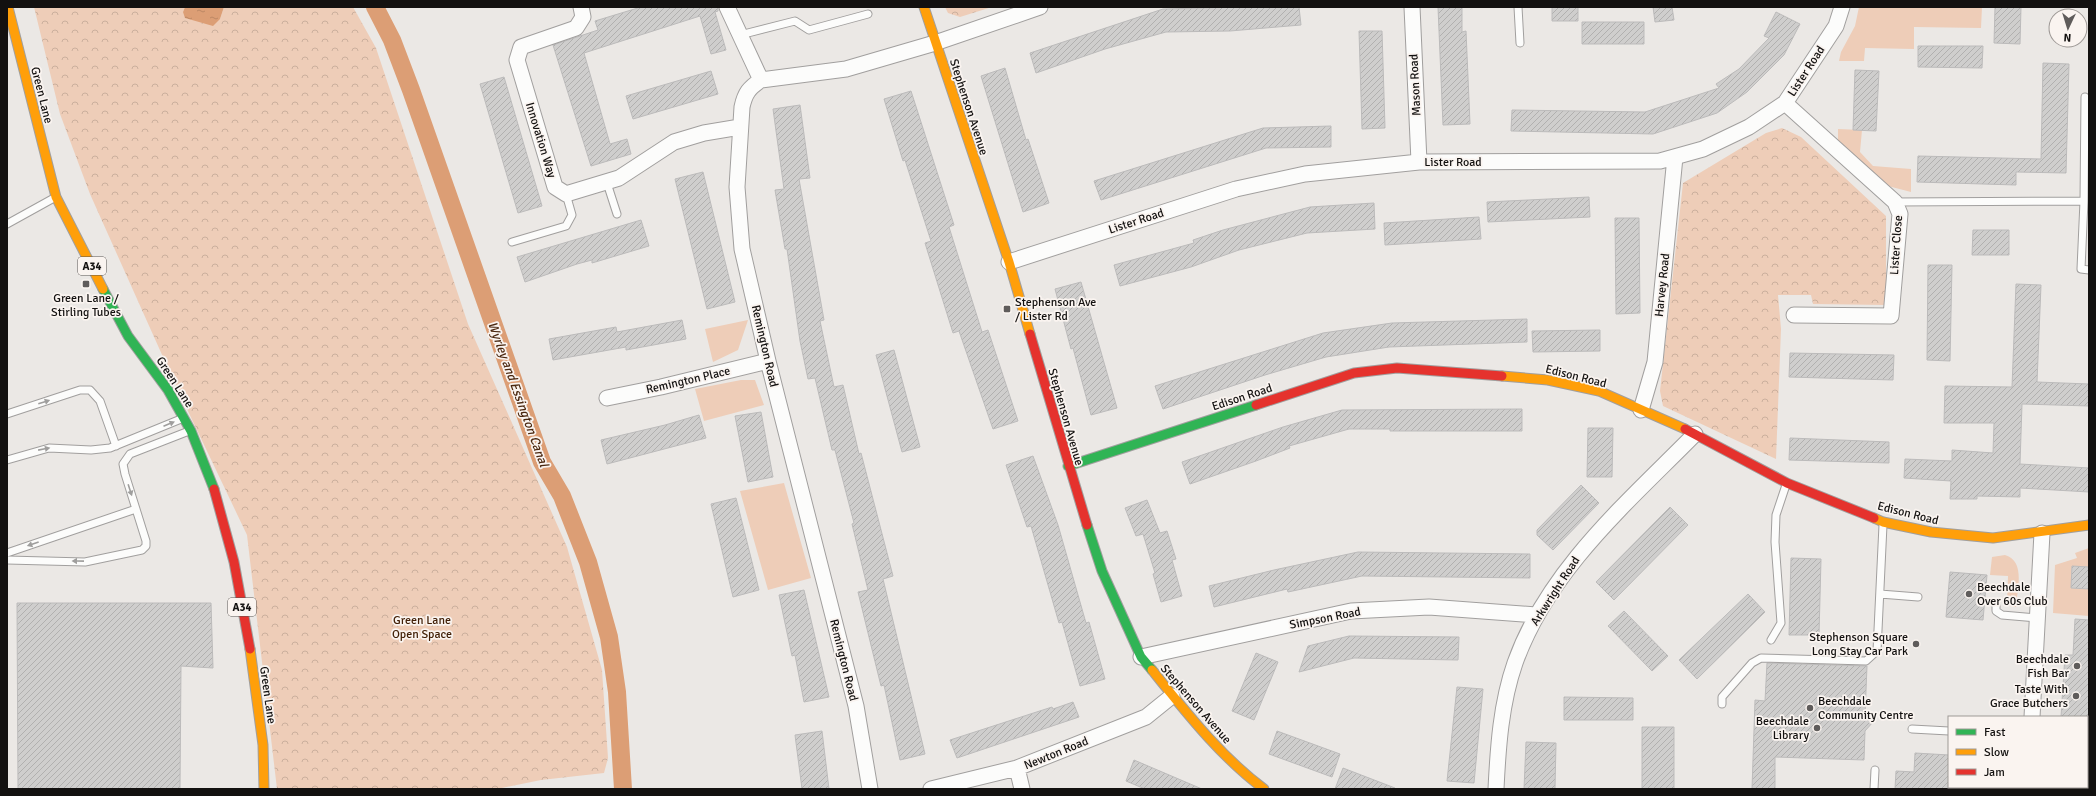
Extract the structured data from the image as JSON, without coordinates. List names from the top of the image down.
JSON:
{
  "streets": {
    "main road": [
      "Green Lane",
      "Stephenson Avenue",
      "A34",
      "Edison Road"
    ],
    "street": [
      "Lister Road",
      "Mason Road",
      "Innovation Way",
      "Lister Close",
      "Harvey Road",
      "Remington Road",
      "Remington Place",
      "Arkwright Road",
      "Simpson Road",
      "Newton Road"
    ]
  },
  "crossings": [
    ["Lister Road", "Mason Road"],
    ["Lister Road", "Stephenson Avenue"],
    ["Lister Road", "Lister Close"],
    ["Lister Road", "Harvey Road"],
    ["Stephenson Avenue", "Edison Road"],
    ["Stephenson Avenue", "Simpson Road"],
    ["Stephenson Avenue", "Newton Road"],
    ["Harvey Road", "Edison Road"],
    ["Remington Road", "Remington Place"],
    ["Edison Road", "Arkwright Road"],
    ["Arkwright Road", "Simpson Road"]
  ],
  "water": ["Wyrley and Essington Canal"],
  "parks": ["Green Lane Open Space"],
  "places": {
    "transit": ["Green Lane / Stirling Tubes", "Stephenson Ave / Lister Rd"],
    "other": [
      "Beechdale Over 60s Club",
      "Stephenson Square Long Stay Car Park",
      "Beechdale Fish Bar",
      "Taste With Grace Butchers",
      "Beechdale Community Centre",
      "Beechdale Library"
    ]
  },
  "legend": ["Fast", "Slow", "Jam"],
  "north": "bottom"
}
